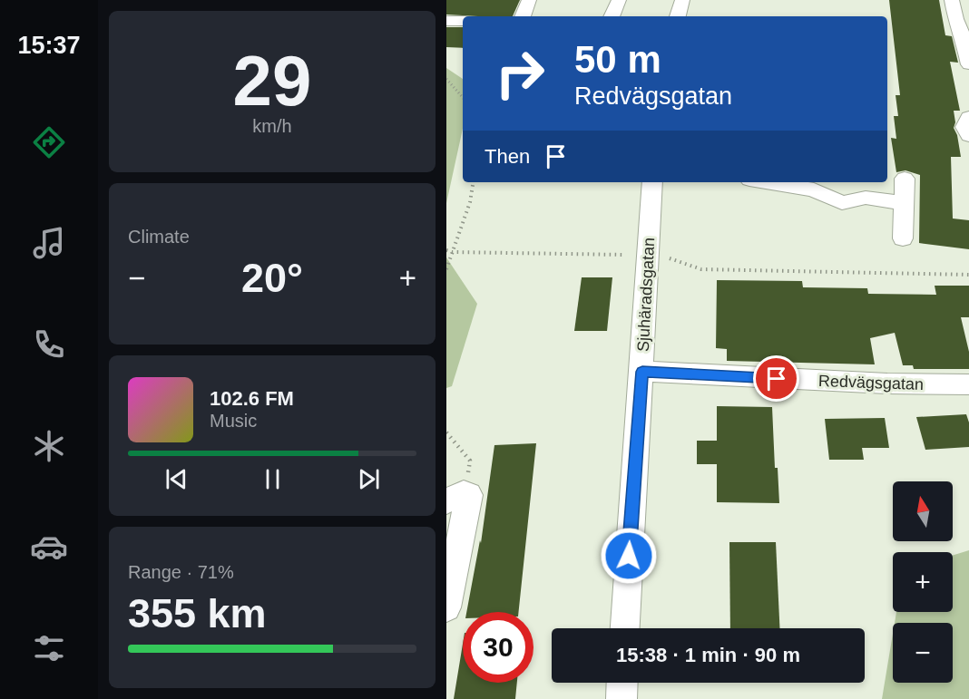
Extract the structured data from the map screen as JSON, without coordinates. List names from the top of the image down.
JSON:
{
  "streets": {
    "street": ["Sjuhäradsgatan", "Redvägsgatan"]
  },
  "crossings": [
    ["Sjuhäradsgatan", "Redvägsgatan"]
  ],
  "north": "top",
  "page": {
    "tabs": "15:37",
    "tile": [
      ["29", "km/h"],
      "Climate",
      ["Range · 71%", "355 km"]
    ],
    "turn": ["50 m", "Redvägsgatan"],
    "then": "Then",
    "heat": ["−", "20°", "+"],
    "song": ["102.6 FM", "Music"],
    "map_buttons": ["+", "−"],
    "limit": "30",
    "trip": "15:38 · 1 min · 90 m"
  }
}
